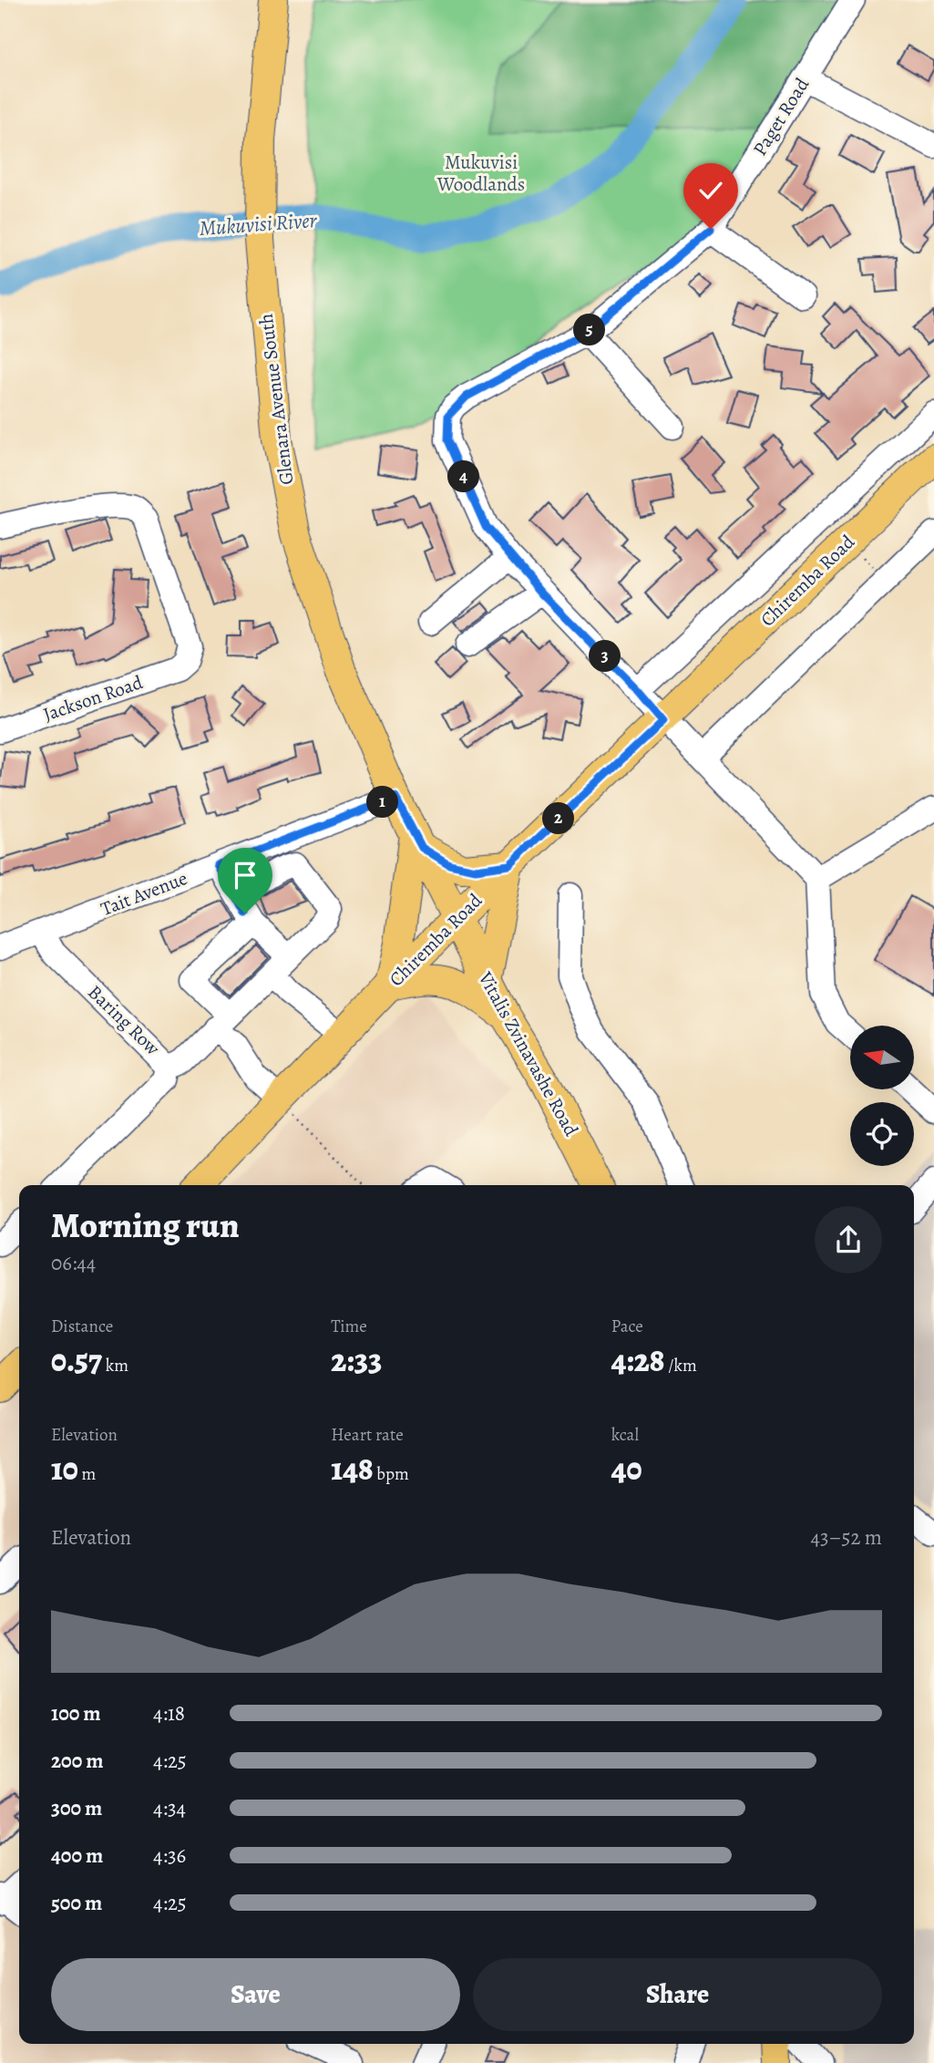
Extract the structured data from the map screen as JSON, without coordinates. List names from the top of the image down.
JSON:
{
  "streets": {
    "main road": ["Glenara Avenue South", "Chiremba Road", "Vitalis Zvinavashe Road"],
    "street": [
      "Paget Road",
      "Jackson Road",
      "Tait Avenue",
      "Baring Row"
    ]
  },
  "crossings": [
    ["Glenara Avenue South", "Chiremba Road"],
    ["Glenara Avenue South", "Tait Avenue"],
    ["Glenara Avenue South", "Vitalis Zvinavashe Road"],
    ["Chiremba Road", "Vitalis Zvinavashe Road"],
    ["Tait Avenue", "Baring Row"]
  ],
  "water": ["Mukuvisi River"],
  "parks": ["Mukuvisi Woodlands"],
  "north": "left",
  "page": {
    "pins": [
      "5",
      "4",
      "3",
      "1",
      "2"
    ],
    "heading": ["Morning run", "06:44"],
    "stats": [
      ["Distance", "0.57 km"],
      ["Time", "2:33"],
      ["Pace", "4:28 /km"],
      ["Elevation", "10 m"],
      ["Heart rate", "148 bpm"],
      ["kcal", "40"]
    ],
    "chart": ["Elevation", "43–52 m"],
    "list": [
      {
        "name": "100 m",
        "note": "4:18"
      },
      {
        "name": "200 m",
        "note": "4:25"
      },
      {
        "name": "300 m",
        "note": "4:34"
      },
      {
        "name": "400 m",
        "note": "4:36"
      },
      {
        "name": "500 m",
        "note": "4:25"
      }
    ],
    "buttons": ["Save", "Share"]
  }
}
